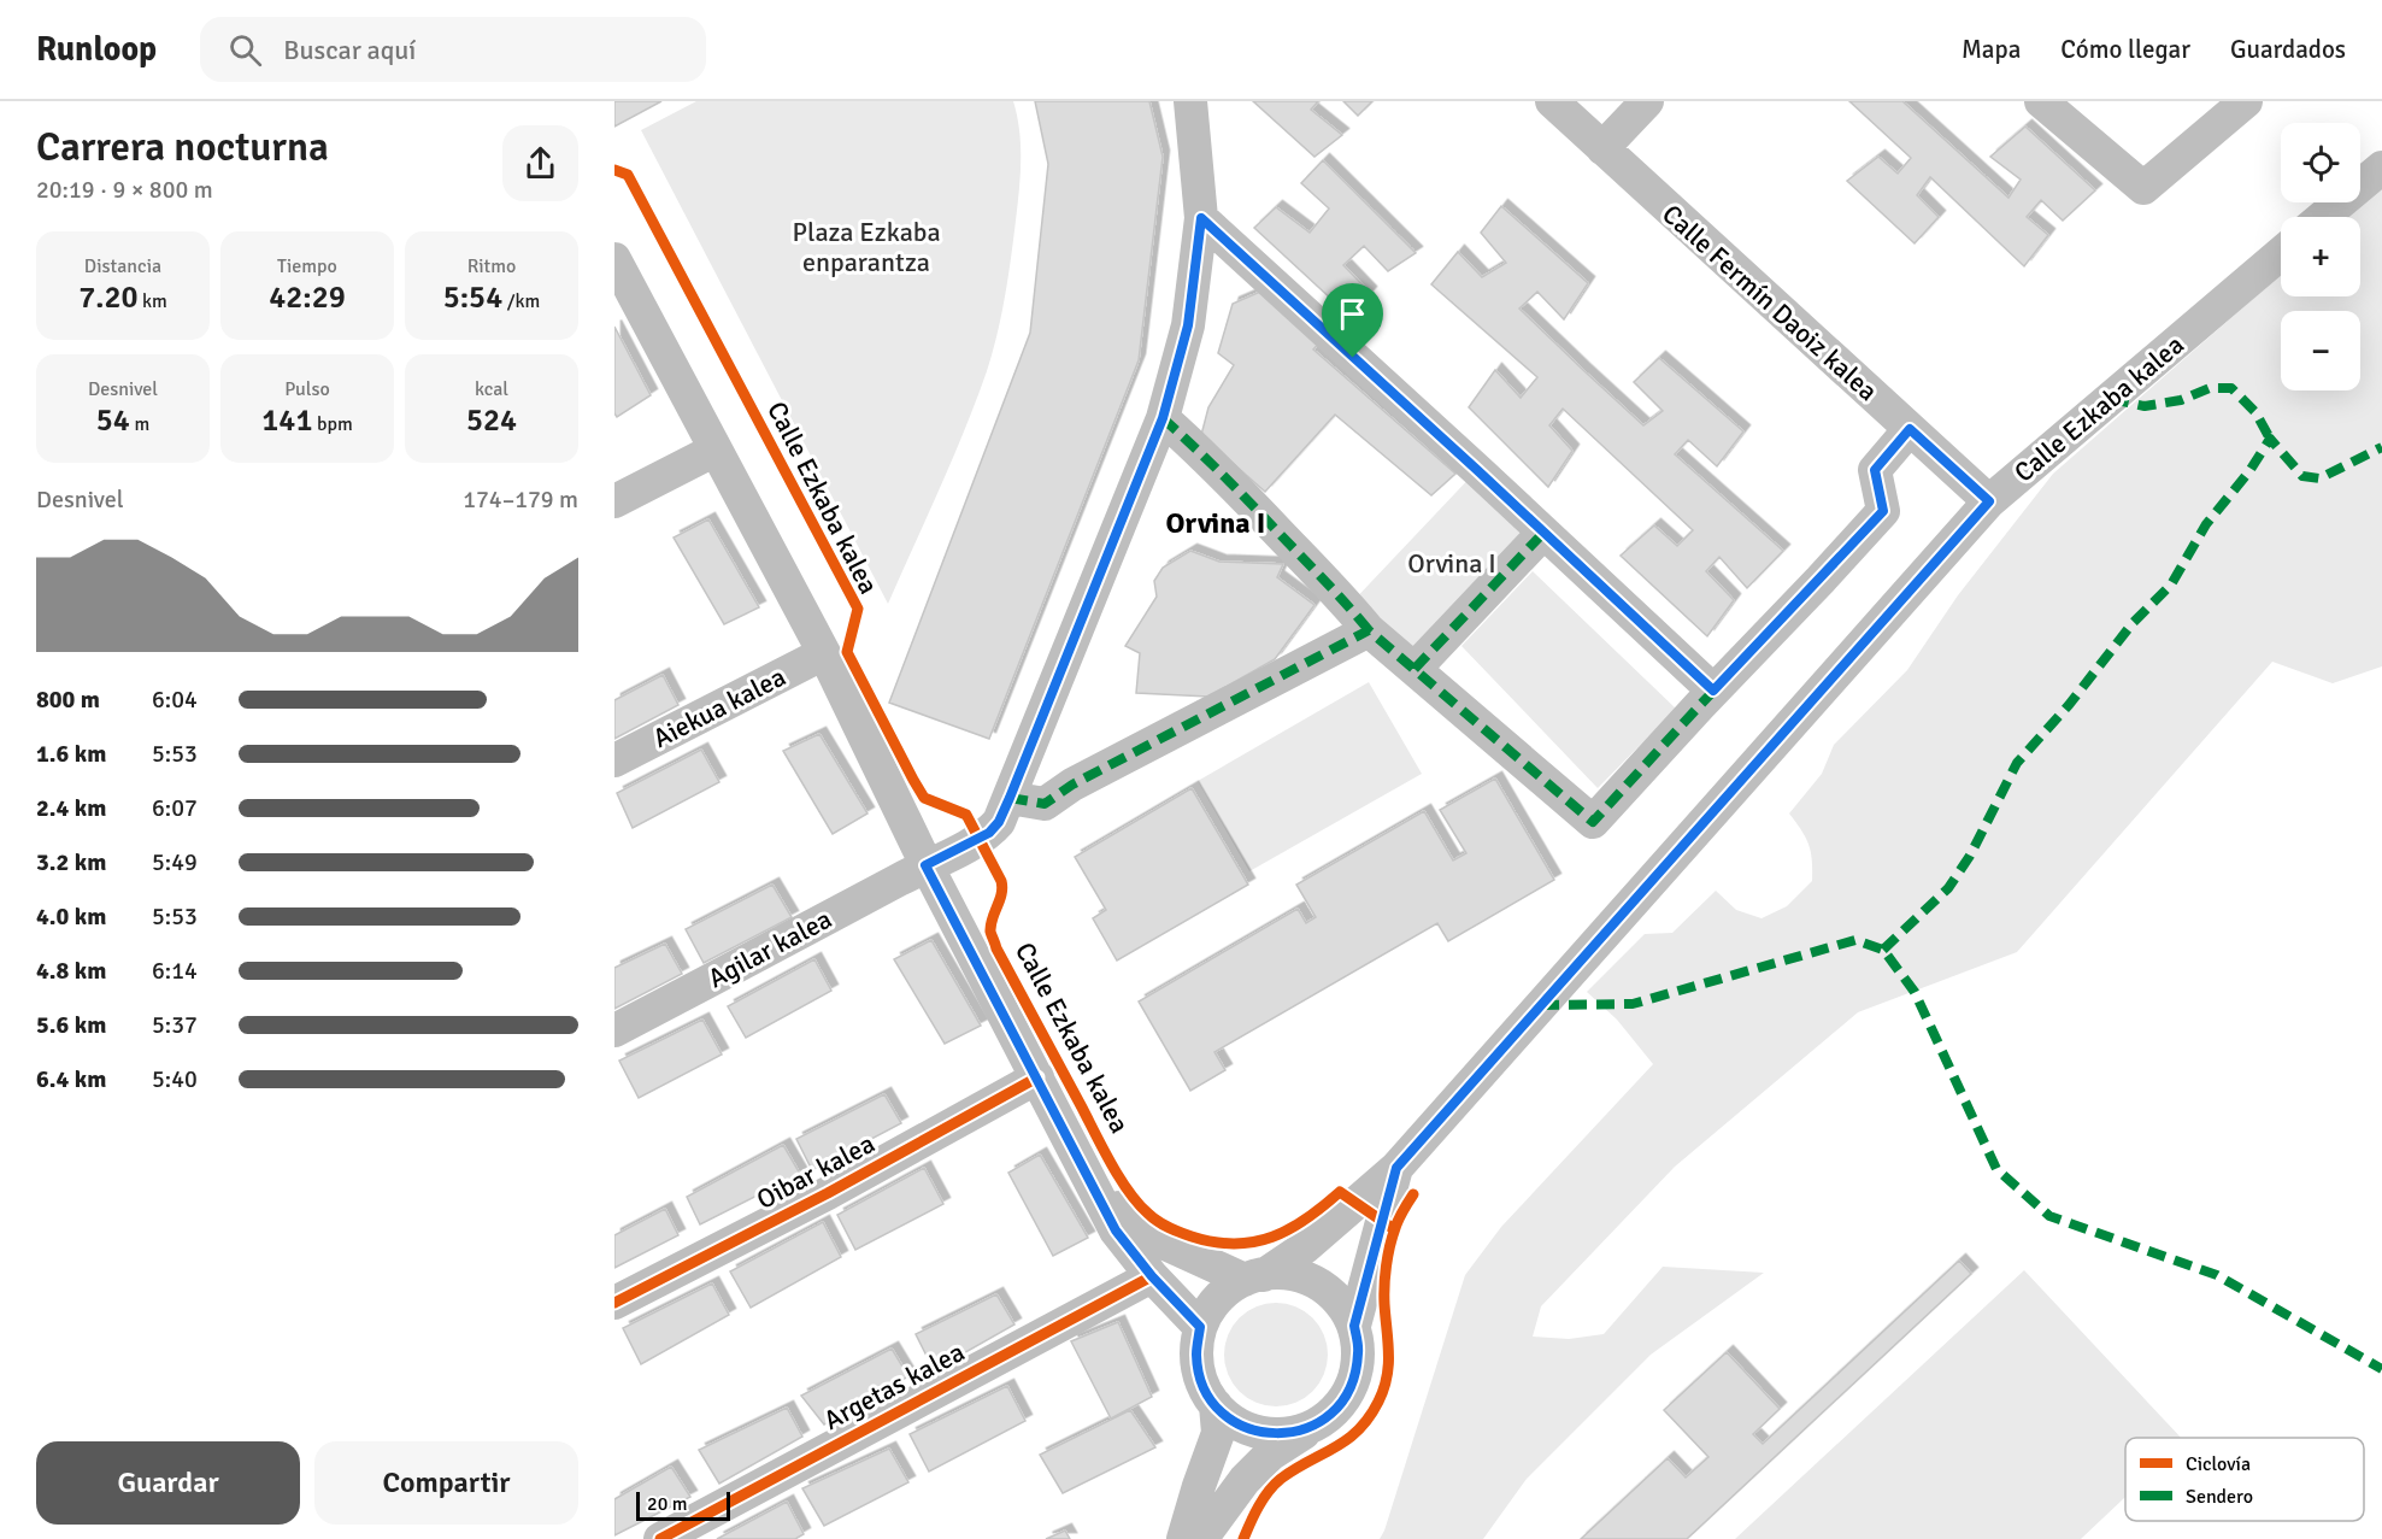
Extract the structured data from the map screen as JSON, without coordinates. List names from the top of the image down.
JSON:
{
  "streets": {
    "street": [
      "Calle Fermín Daoiz kalea",
      "Calle Ezkaba kalea",
      "Aiekua kalea",
      "Agilar kalea",
      "Oibar kalea",
      "Argetas kalea"
    ]
  },
  "crossings": [
    ["Calle Fermín Daoiz kalea", "Calle Ezkaba kalea"],
    ["Calle Ezkaba kalea", "Aiekua kalea"],
    ["Calle Ezkaba kalea", "Agilar kalea"],
    ["Calle Ezkaba kalea", "Oibar kalea"],
    ["Calle Ezkaba kalea", "Argetas kalea"]
  ],
  "districts": ["Orvina I"],
  "parks": ["Plaza Ezkaba enparantza", "Orvina I"],
  "legend": ["Ciclovía", "Sendero"],
  "scale_bar": "20 m",
  "page": {
    "header": "Runloop",
    "search": "Buscar aquí",
    "nav": ["Mapa", "Cómo llegar", "Guardados"],
    "heading": ["Carrera nocturna", "20:19 · 9 × 800 m"],
    "map_buttons": ["+", "−"],
    "stats": [
      ["Distancia", "7.20 km"],
      ["Tiempo", "42:29"],
      ["Ritmo", "5:54 /km"],
      ["Desnivel", "54 m"],
      ["Pulso", "141 bpm"],
      ["kcal", "524"]
    ],
    "chart": ["Desnivel", "174–179 m"],
    "list": [
      {
        "name": "800 m",
        "note": "6:04"
      },
      {
        "name": "1.6 km",
        "note": "5:53"
      },
      {
        "name": "2.4 km",
        "note": "6:07"
      },
      {
        "name": "3.2 km",
        "note": "5:49"
      },
      {
        "name": "4.0 km",
        "note": "5:53"
      },
      {
        "name": "4.8 km",
        "note": "6:14"
      },
      {
        "name": "5.6 km",
        "note": "5:37"
      },
      {
        "name": "6.4 km",
        "note": "5:40"
      }
    ],
    "buttons": ["Guardar", "Compartir"],
    "scale": "20 m"
  }
}
